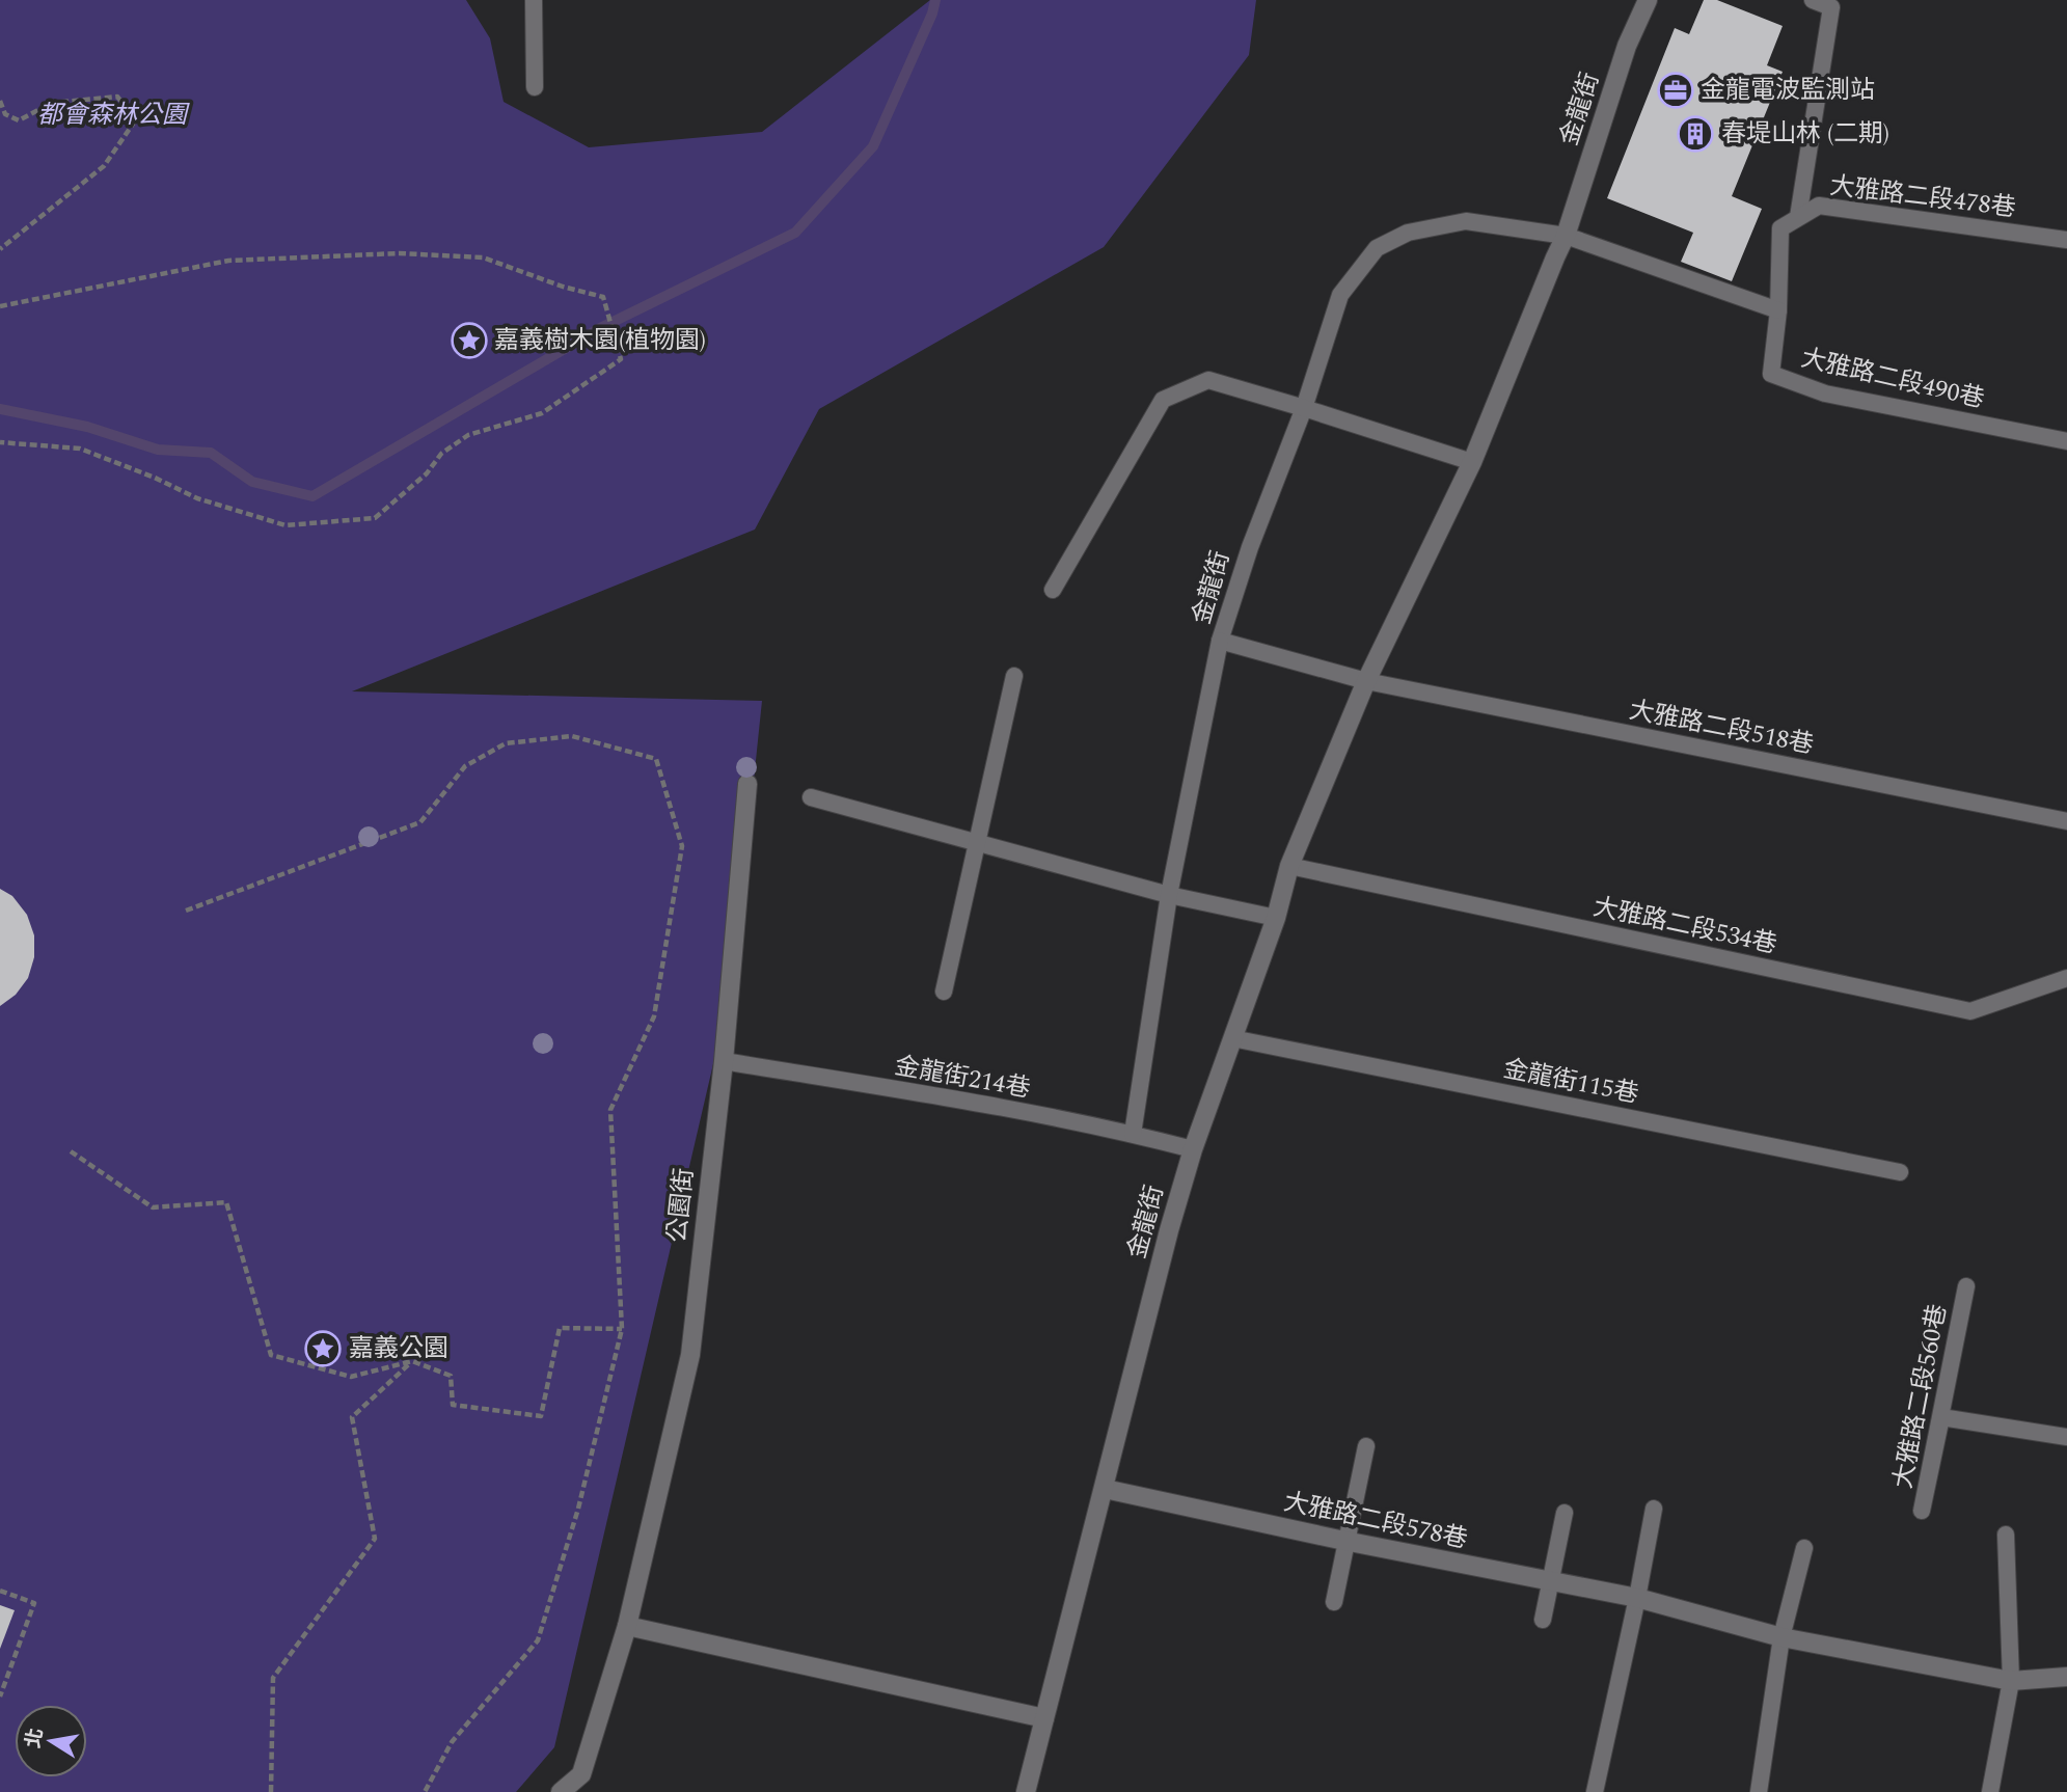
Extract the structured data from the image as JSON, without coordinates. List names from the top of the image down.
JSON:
{
  "streets": {
    "street": ["金龍街", "公園街", "大雅路二段578巷"],
    "lane": [
      "大雅路二段478巷",
      "大雅路二段490巷",
      "大雅路二段518巷",
      "大雅路二段534巷",
      "金龍街214巷",
      "金龍街115巷",
      "大雅路二段560巷"
    ]
  },
  "crossings": [
    ["金龍街", "大雅路二段518巷"],
    ["金龍街", "大雅路二段534巷"],
    ["金龍街", "金龍街214巷"],
    ["金龍街", "金龍街115巷"],
    ["金龍街", "大雅路二段578巷"],
    ["大雅路二段478巷", "大雅路二段490巷"],
    ["金龍街214巷", "公園街"]
  ],
  "parks": ["都會森林公園"],
  "places": {
    "office": ["金龍電波監測站"],
    "building": ["春堤山林 (二期)"],
    "place": ["嘉義樹木園(植物園)", "嘉義公園"]
  },
  "north": "left"
}
